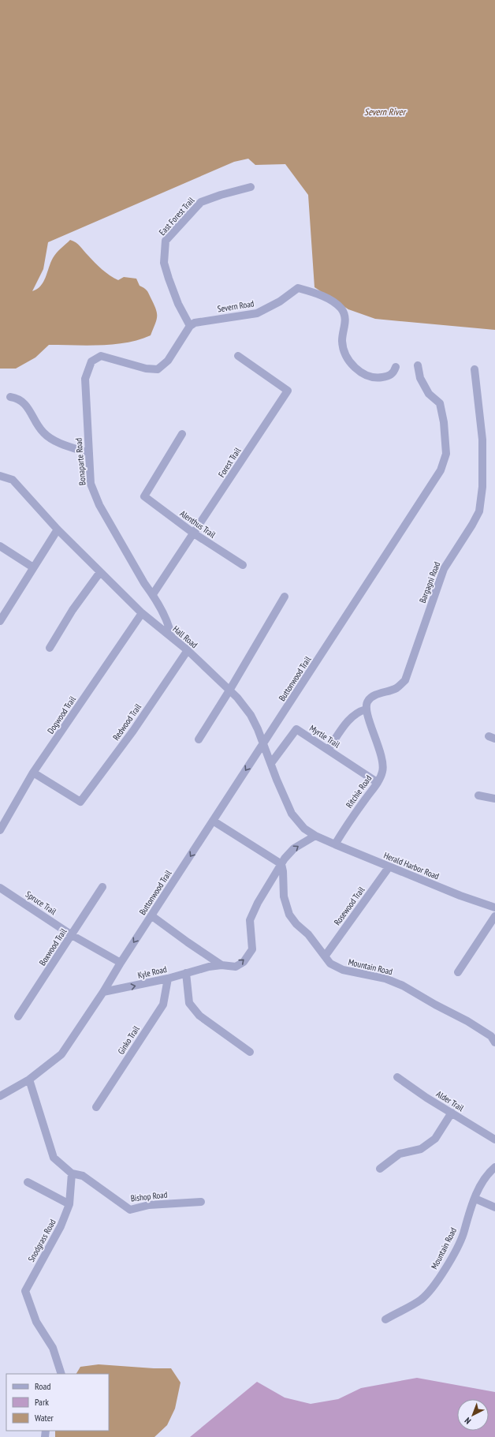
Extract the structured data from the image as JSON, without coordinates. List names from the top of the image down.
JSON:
{
  "streets": {
    "street": [
      "East Forest Trail",
      "Severn Road",
      "Bonaparte Road",
      "Forest Trail",
      "Alenthus Trail",
      "Bargagni Road",
      "Hall Road",
      "Buttonwood Trail",
      "Dogwood Trail",
      "Redwood Trail",
      "Myrtle Trail",
      "Ritchie Road",
      "Herald Harbor Road",
      "Spruce Trail",
      "Rosewood Trail",
      "Boxwood Trail",
      "Mountain Road",
      "Kyle Road",
      "Ginko Trail",
      "Alder Trail",
      "Bishop Road",
      "Snodgrass Road"
    ]
  },
  "crossings": [
    ["East Forest Trail", "Severn Road"],
    ["East Forest Trail", "Bonaparte Road"],
    ["Severn Road", "Bonaparte Road"],
    ["Bonaparte Road", "Forest Trail"],
    ["Bonaparte Road", "Hall Road"],
    ["Forest Trail", "Alenthus Trail"],
    ["Bargagni Road", "Myrtle Trail"],
    ["Bargagni Road", "Ritchie Road"],
    ["Hall Road", "Buttonwood Trail"],
    ["Hall Road", "Dogwood Trail"],
    ["Hall Road", "Redwood Trail"],
    ["Hall Road", "Myrtle Trail"],
    ["Hall Road", "Herald Harbor Road"],
    ["Buttonwood Trail", "Spruce Trail"],
    ["Buttonwood Trail", "Kyle Road"],
    ["Dogwood Trail", "Redwood Trail"],
    ["Myrtle Trail", "Ritchie Road"],
    ["Ritchie Road", "Herald Harbor Road"],
    ["Herald Harbor Road", "Rosewood Trail"],
    ["Spruce Trail", "Boxwood Trail"],
    ["Rosewood Trail", "Mountain Road"],
    ["Mountain Road", "Kyle Road"],
    ["Kyle Road", "Ginko Trail"],
    ["Bishop Road", "Snodgrass Road"]
  ],
  "one_way": ["Buttonwood Trail", "Kyle Road"],
  "water": ["Severn River"],
  "legend": ["Road", "Park", "Water"],
  "north": "bottom left"
}
